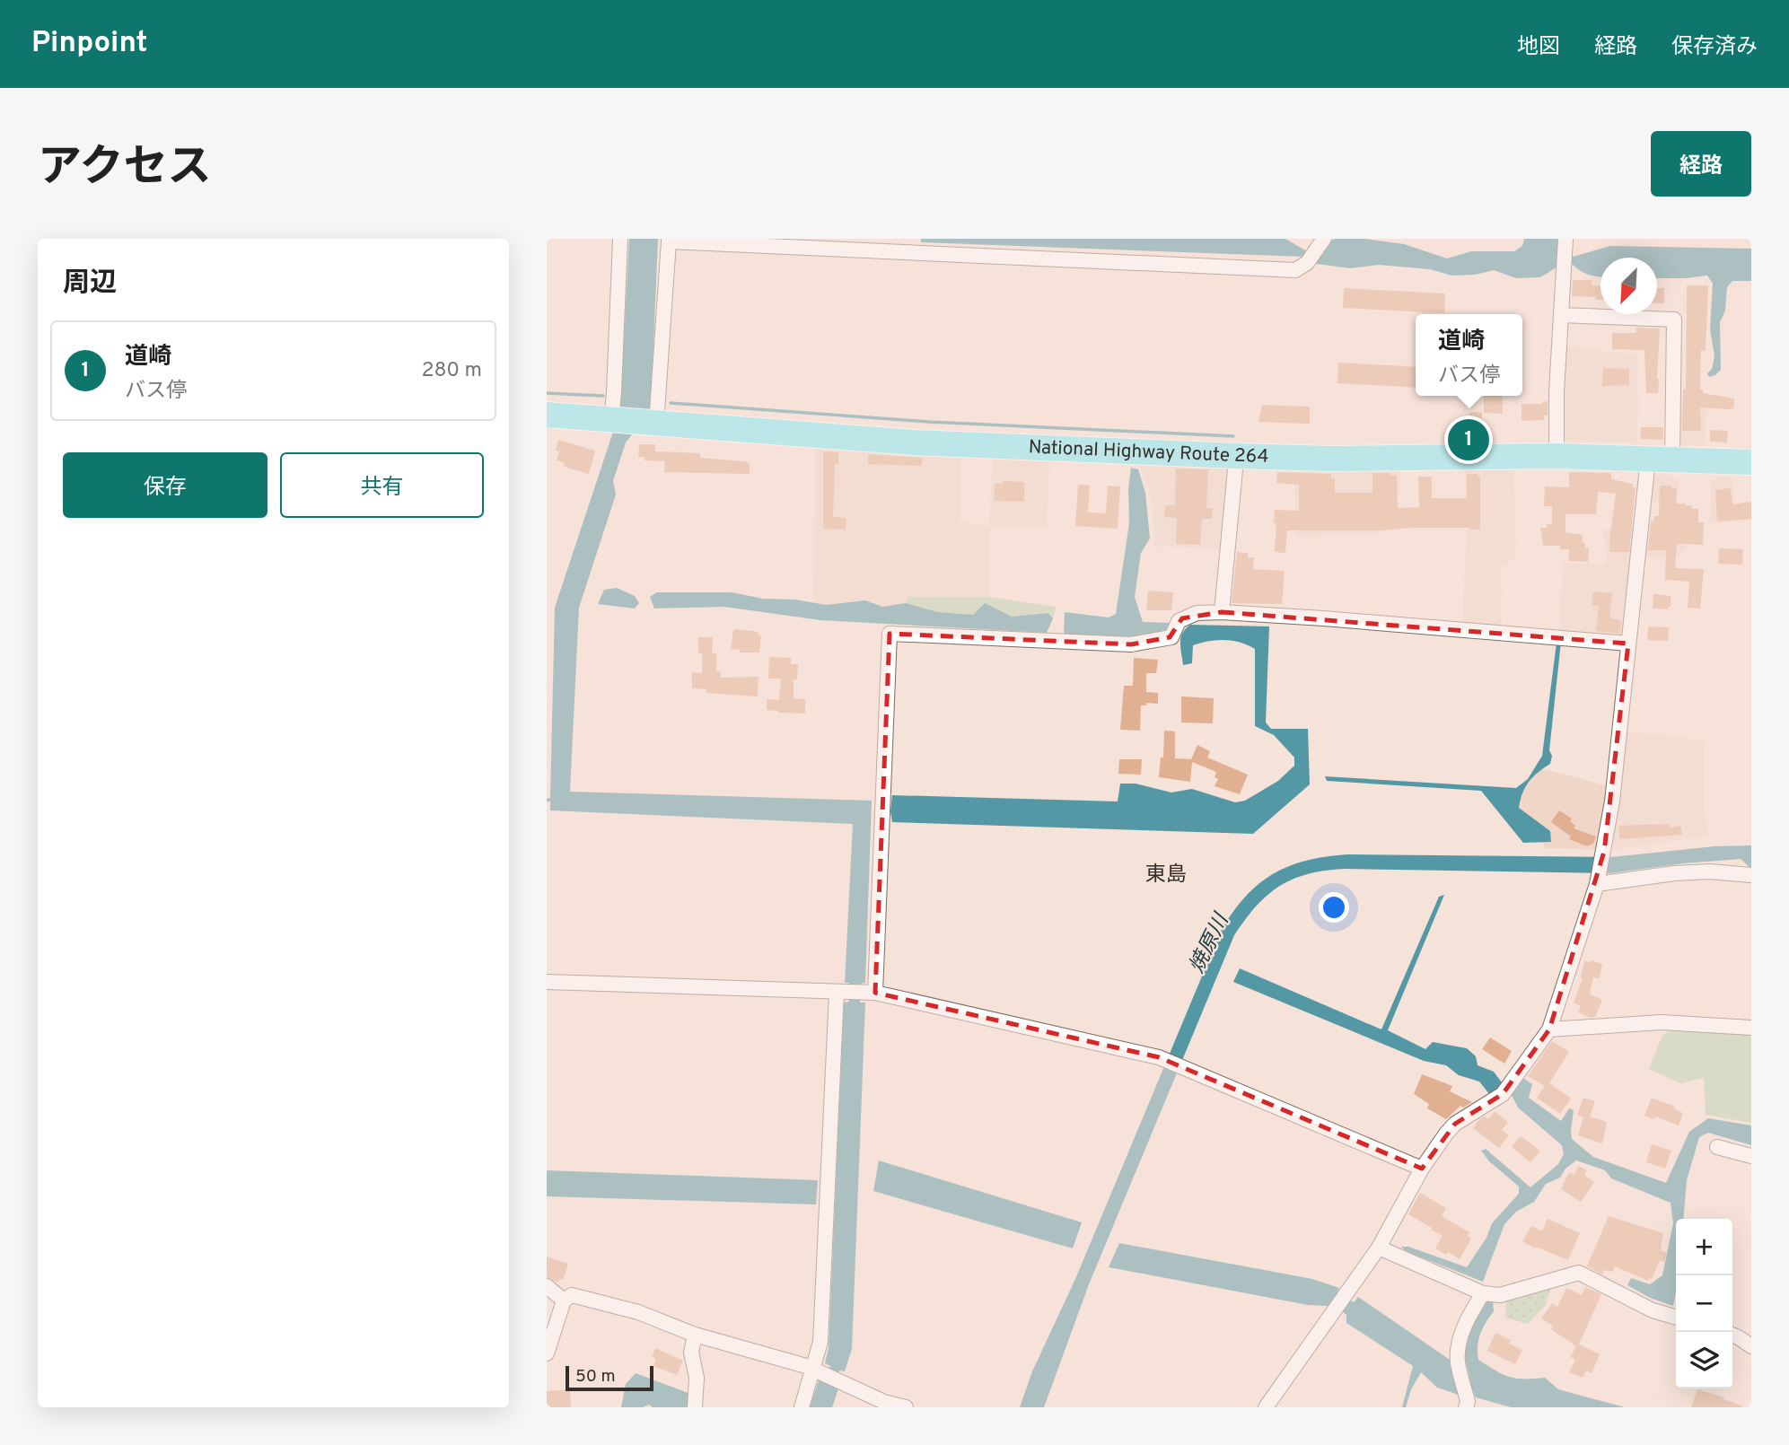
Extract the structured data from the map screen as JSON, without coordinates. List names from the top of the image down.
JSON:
{
  "streets": {
    "highway": ["National Highway Route 264"]
  },
  "districts": ["東島"],
  "water": ["焼原川"],
  "scale_bar": "50 m",
  "north": "bottom left",
  "page": {
    "header": "Pinpoint",
    "nav": ["地図", "経路", "保存済み"],
    "title": "アクセス",
    "buttons": [
      "経路",
      ["保存", "共有"]
    ],
    "heading": "周辺",
    "popup": ["道崎", "バス停"],
    "list": [
      {
        "mark": "1",
        "name": "道崎",
        "note": "バス停",
        "value": "280 m"
      }
    ],
    "pins": "1",
    "map_buttons": ["+", "−"],
    "scale": "50 m"
  }
}
